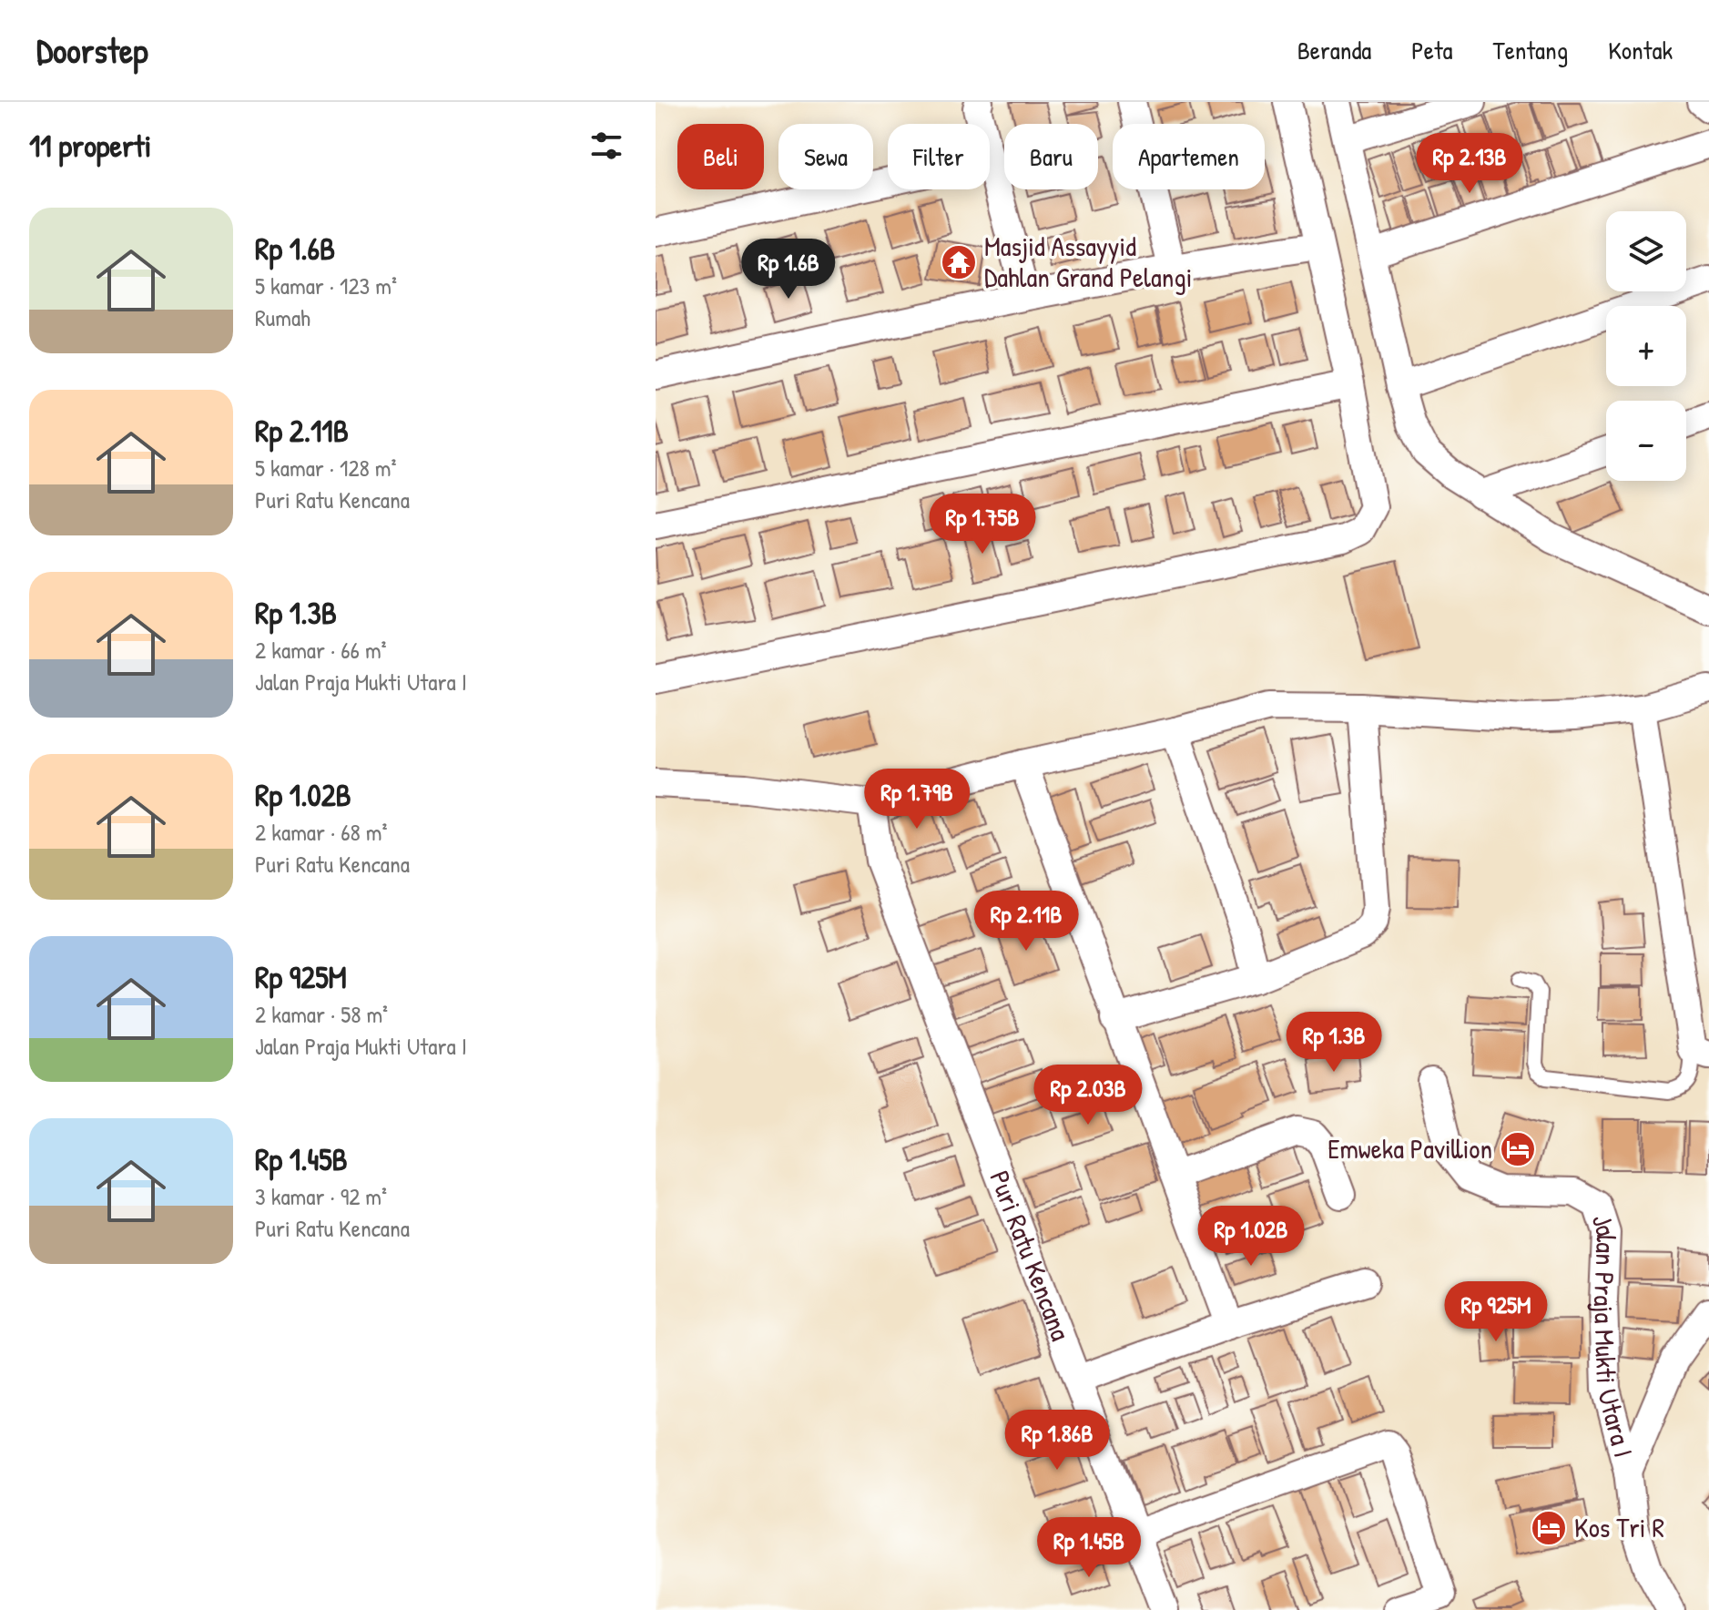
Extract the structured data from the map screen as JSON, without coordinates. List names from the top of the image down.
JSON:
{
  "streets": {
    "street": ["Puri Ratu Kencana", "Jalan Praja Mukti Utara I"]
  },
  "places": {
    "temple": ["Masjid Assayyid Dahlan Grand Pelangi"],
    "hotel": ["Emweka Pavillion", "Kos Tri R"]
  },
  "page": {
    "header": "Doorstep",
    "nav": [
      "Beranda",
      "Peta",
      "Tentang",
      "Kontak"
    ],
    "heading": "11 properti",
    "chip": [
      "Beli",
      "Sewa",
      "Filter",
      "Baru",
      "Apartemen"
    ],
    "price": [
      "Rp 2.13B",
      "Rp 1.6B",
      "Rp 1.75B",
      "Rp 1.79B",
      "Rp 2.11B",
      "Rp 1.3B",
      "Rp 2.03B",
      "Rp 1.02B",
      "Rp 925M",
      "Rp 1.86B",
      "Rp 1.45B"
    ],
    "list": [
      {
        "name": "Rp 1.6B",
        "note": "5 kamar · 123 m² · Rumah"
      },
      {
        "name": "Rp 2.11B",
        "note": "5 kamar · 128 m² · Puri Ratu Kencana"
      },
      {
        "name": "Rp 1.3B",
        "note": "2 kamar · 66 m² · Jalan Praja Mukti Utara I"
      },
      {
        "name": "Rp 1.02B",
        "note": "2 kamar · 68 m² · Puri Ratu Kencana"
      },
      {
        "name": "Rp 925M",
        "note": "2 kamar · 58 m² · Jalan Praja Mukti Utara I"
      },
      {
        "name": "Rp 1.45B",
        "note": "3 kamar · 92 m² · Puri Ratu Kencana"
      }
    ],
    "map_buttons": ["+", "−"]
  }
}
